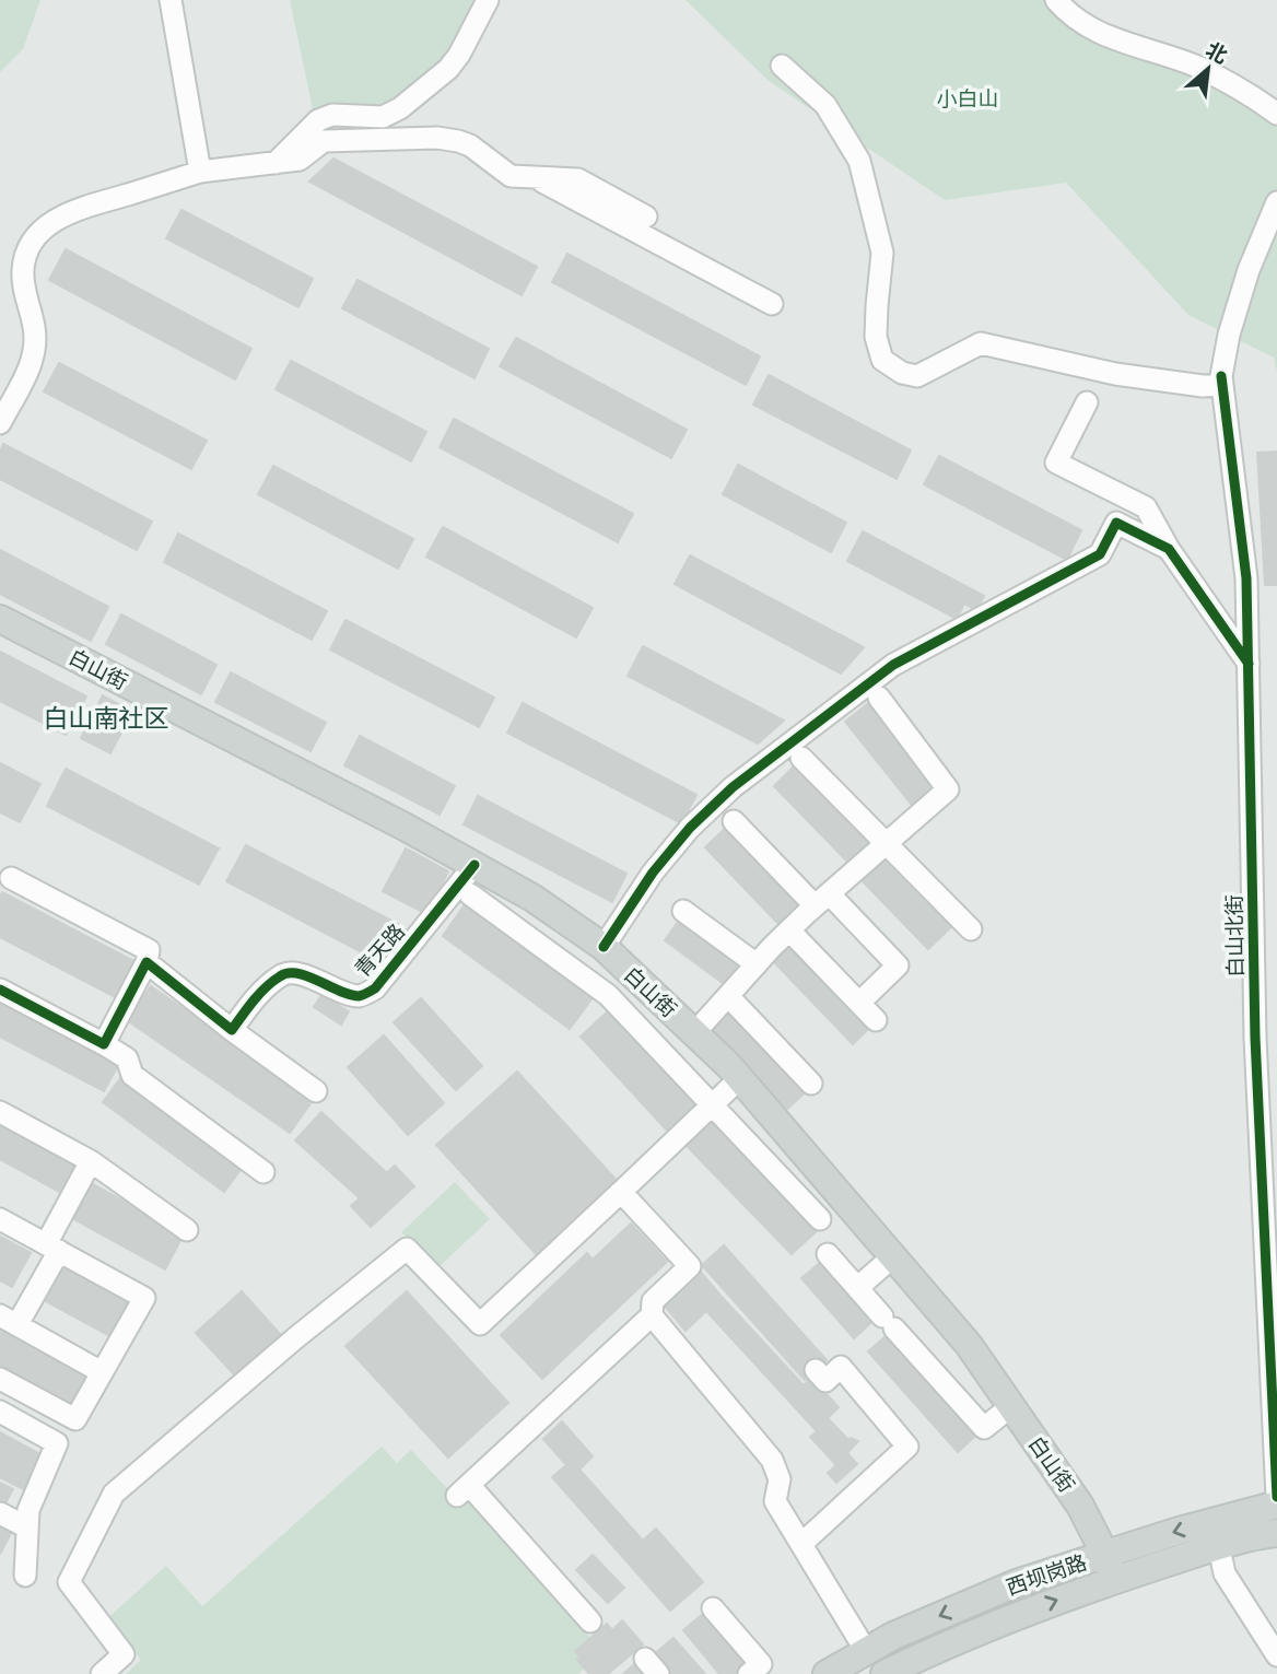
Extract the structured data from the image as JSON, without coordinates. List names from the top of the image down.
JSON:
{
  "streets": {
    "main road": ["白山街", "西坝岗路"],
    "street": ["白山北街", "青天路"]
  },
  "crossings": [
    ["白山街", "青天路"],
    ["白山街", "西坝岗路"]
  ],
  "districts": ["白山南社区"],
  "parks": ["小白山"],
  "north": "top right"
}
